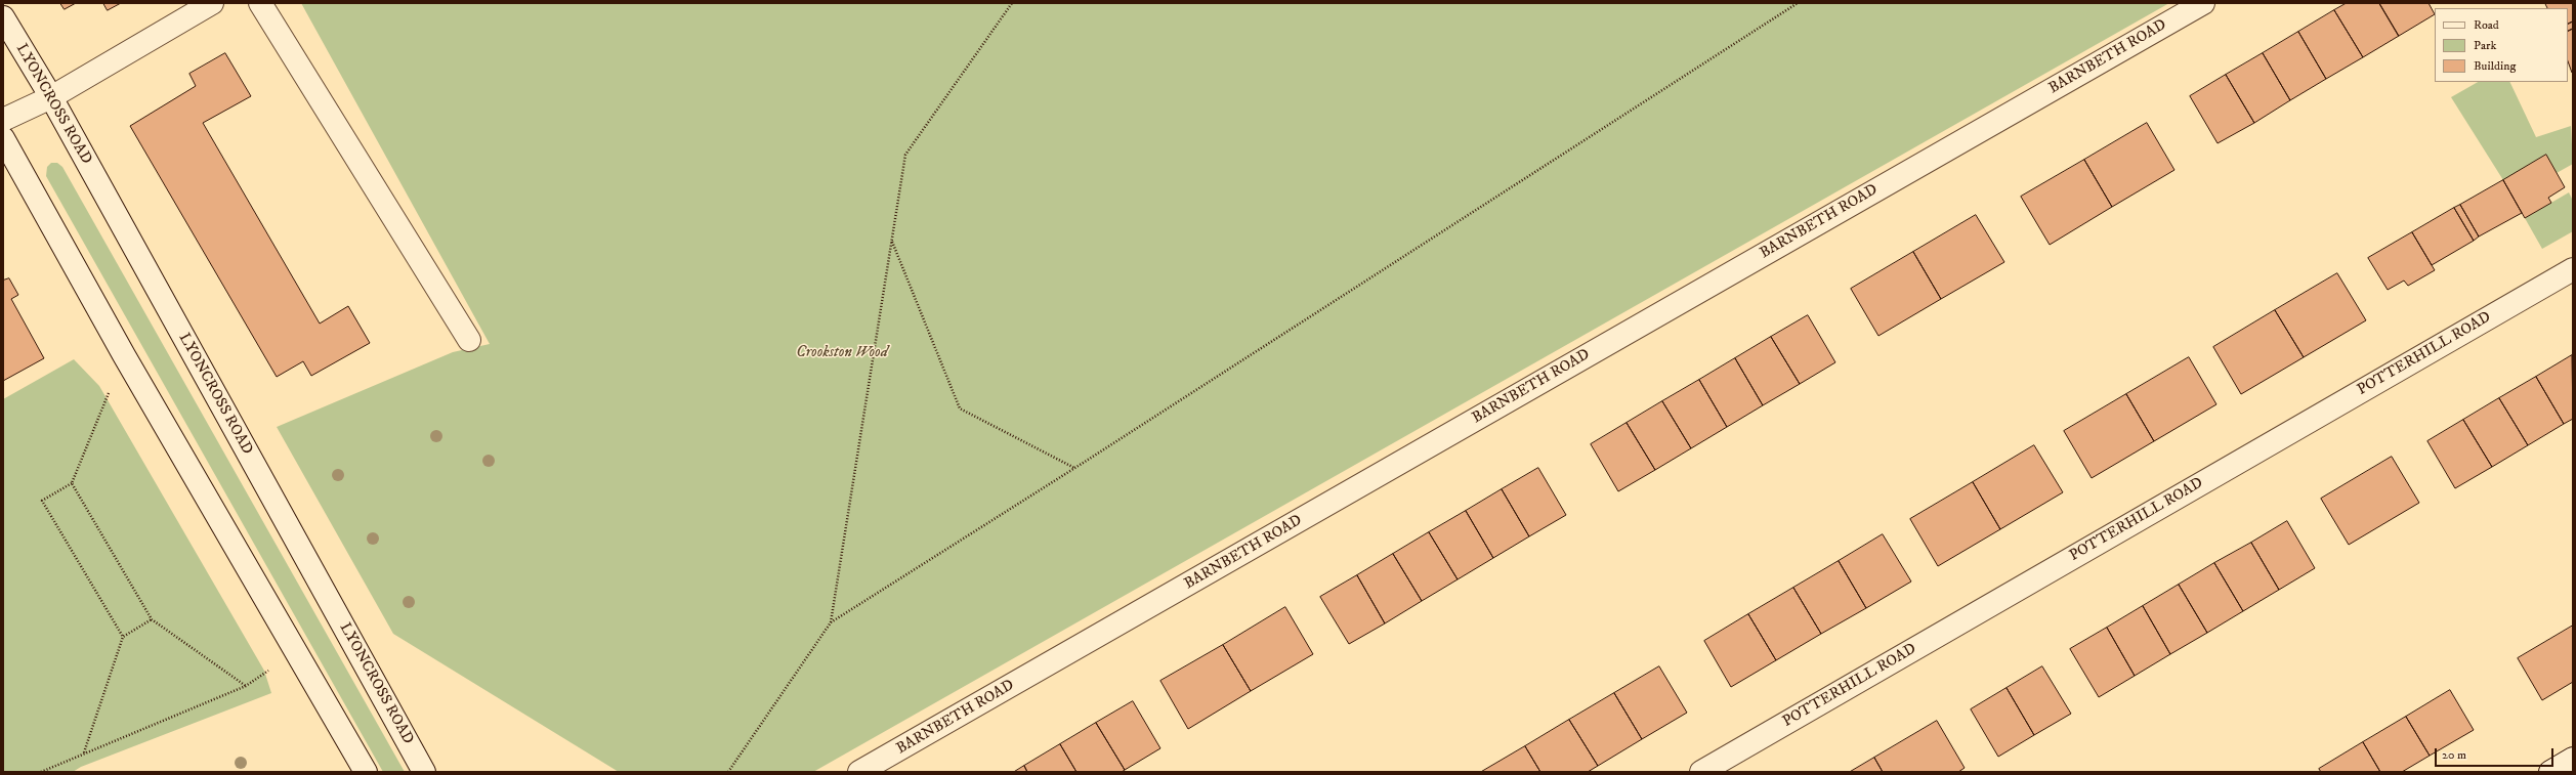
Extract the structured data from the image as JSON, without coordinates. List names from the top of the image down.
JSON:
{
  "streets": {
    "street": ["BARNBETH ROAD", "LYONCROSS ROAD", "POTTERHILL ROAD"]
  },
  "parks": ["Crookston Wood"],
  "legend": ["Road", "Park", "Building"],
  "scale_bar": "20 m"
}
